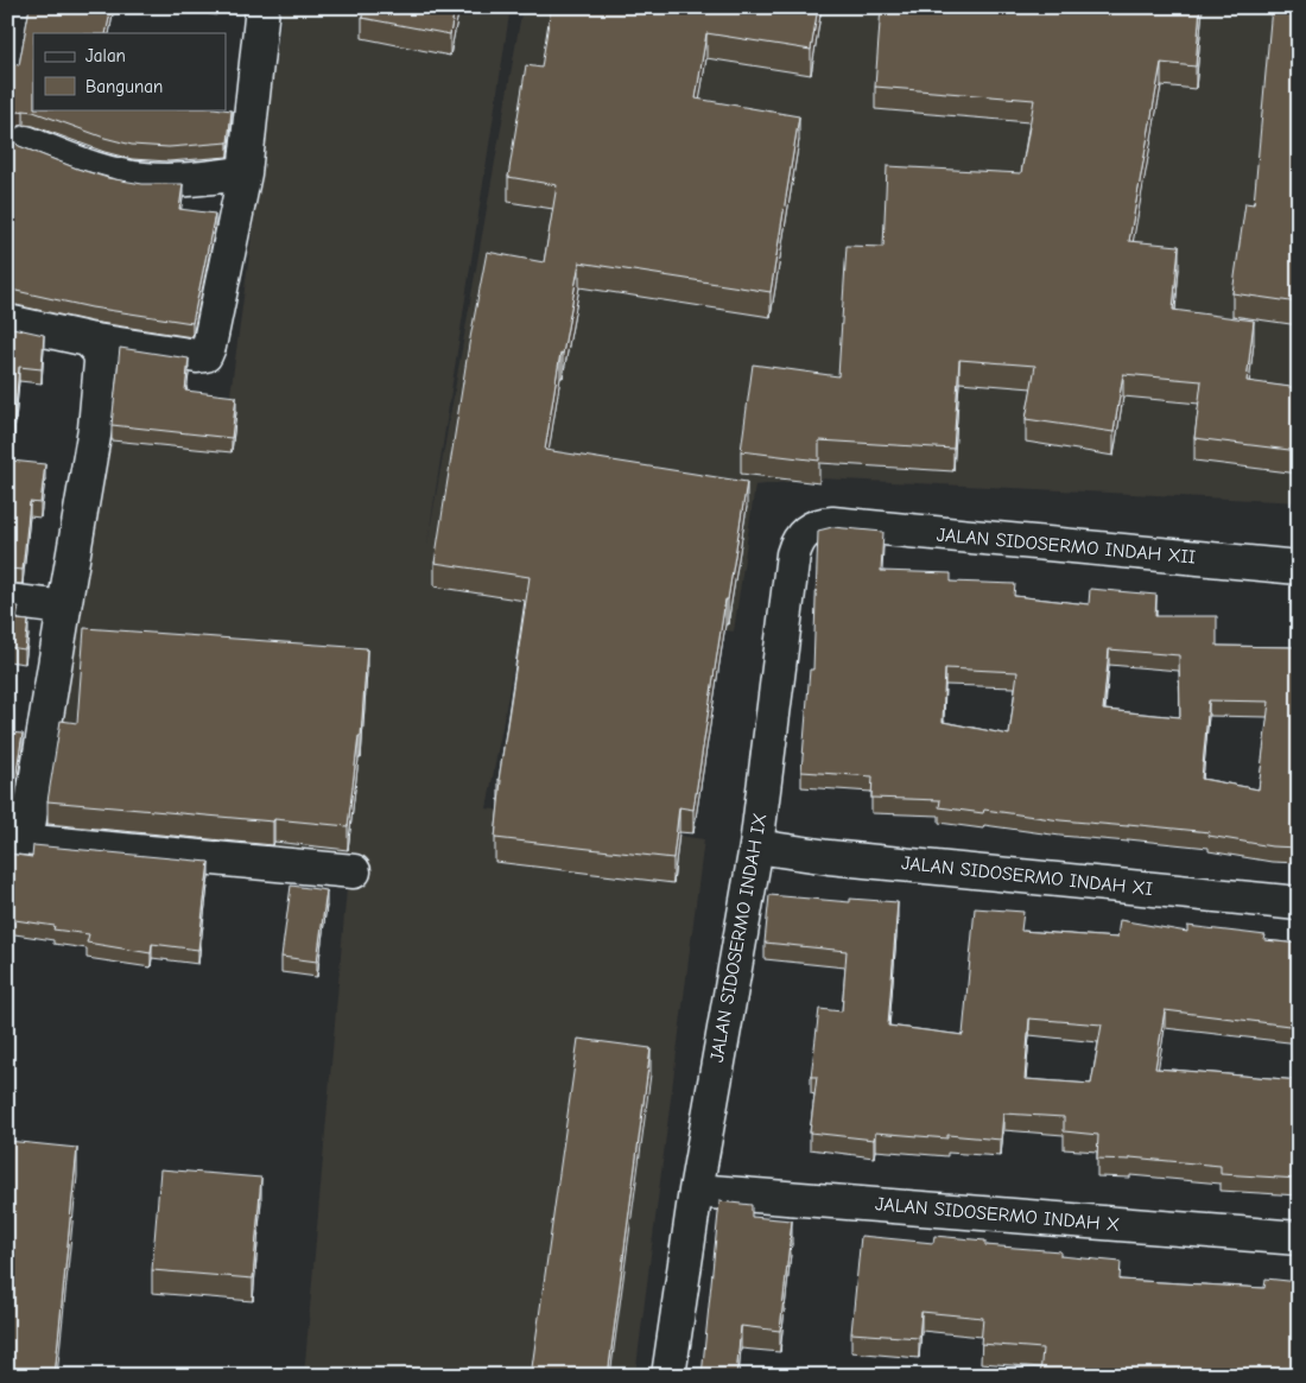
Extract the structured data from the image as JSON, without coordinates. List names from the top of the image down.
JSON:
{
  "streets": {
    "street": [
      "JALAN SIDOSERMO INDAH XII",
      "JALAN SIDOSERMO INDAH XI",
      "JALAN SIDOSERMO INDAH IX",
      "JALAN SIDOSERMO INDAH X"
    ]
  },
  "crossings": [
    ["JALAN SIDOSERMO INDAH XII", "JALAN SIDOSERMO INDAH IX"],
    ["JALAN SIDOSERMO INDAH XI", "JALAN SIDOSERMO INDAH IX"],
    ["JALAN SIDOSERMO INDAH IX", "JALAN SIDOSERMO INDAH X"]
  ],
  "legend": ["Jalan", "Bangunan"]
}
